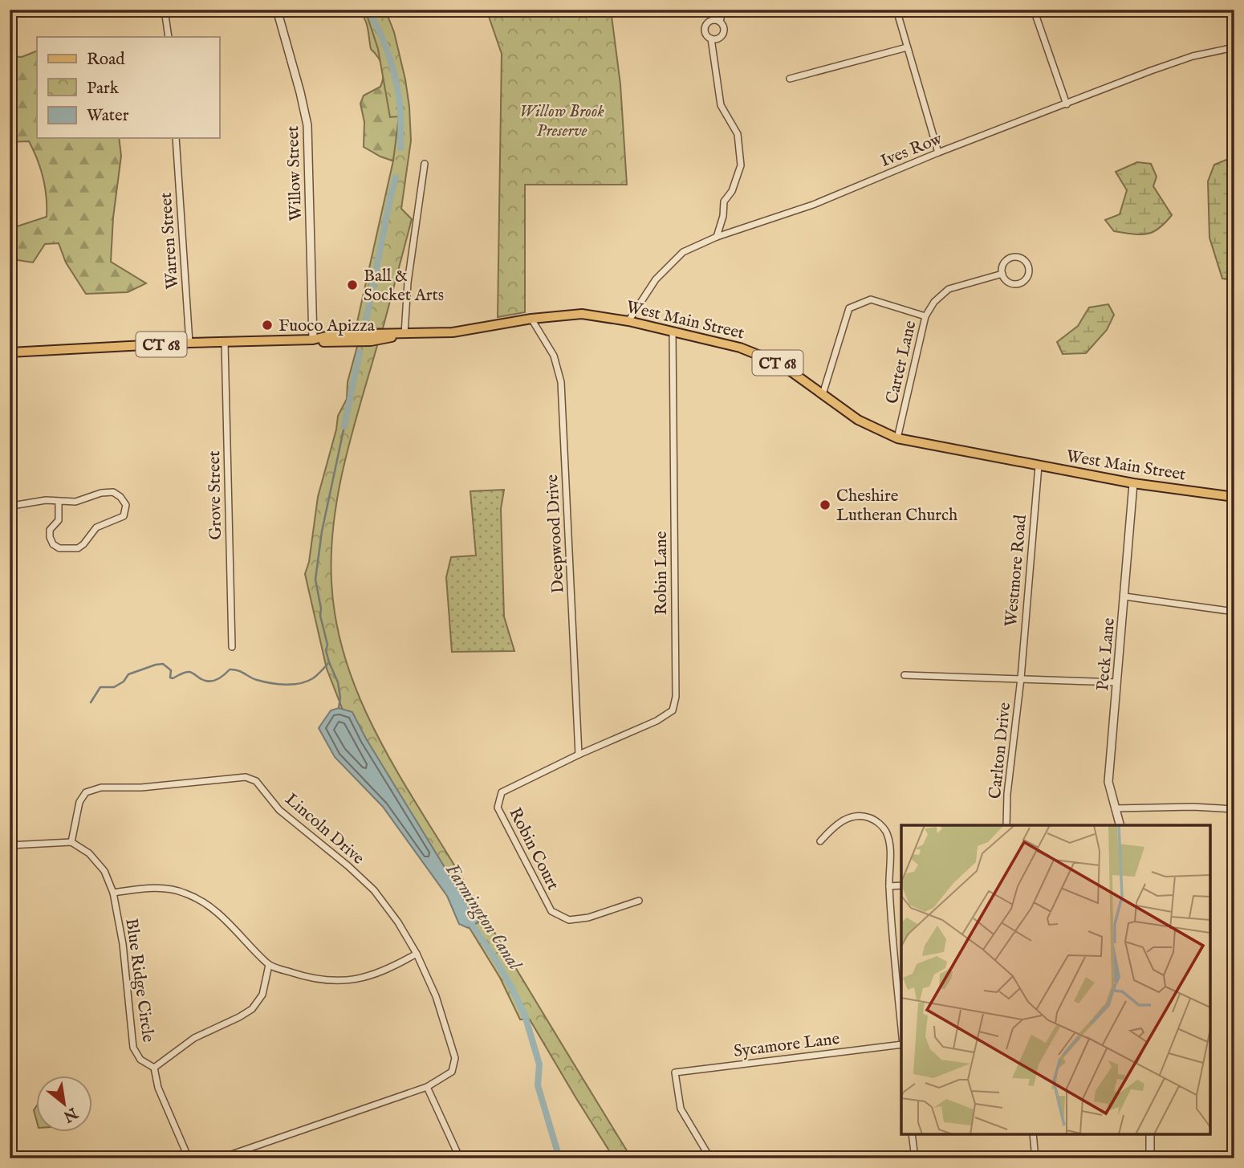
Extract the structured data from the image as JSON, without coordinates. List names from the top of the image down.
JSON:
{
  "streets": {
    "main road": ["West Main Street", "CT 68"],
    "street": [
      "Ives Row",
      "Willow Street",
      "Warren Street",
      "Carter Lane",
      "Grove Street",
      "Deepwood Drive",
      "Westmore Road",
      "Robin Lane",
      "Peck Lane",
      "Carlton Drive",
      "Lincoln Drive",
      "Robin Court",
      "Blue Ridge Circle",
      "Sycamore Lane"
    ]
  },
  "crossings": [
    ["Ives Row", "West Main Street"],
    ["Willow Street", "West Main Street"],
    ["Warren Street", "West Main Street"],
    ["West Main Street", "Carter Lane"],
    ["West Main Street", "Grove Street"],
    ["West Main Street", "Deepwood Drive"],
    ["West Main Street", "Westmore Road"],
    ["West Main Street", "Robin Lane"],
    ["West Main Street", "Peck Lane"],
    ["Deepwood Drive", "Robin Lane"],
    ["Deepwood Drive", "Robin Court"],
    ["Westmore Road", "Carlton Drive"],
    ["Robin Lane", "Robin Court"],
    ["Lincoln Drive", "Blue Ridge Circle"]
  ],
  "water": ["Farmington Canal"],
  "parks": ["Willow Brook Preserve"],
  "places": ["Ball & Socket Arts", "Fuoco Apizza", "Cheshire Lutheran Church"],
  "legend": ["Road", "Park", "Water"],
  "north": "bottom right"
}
